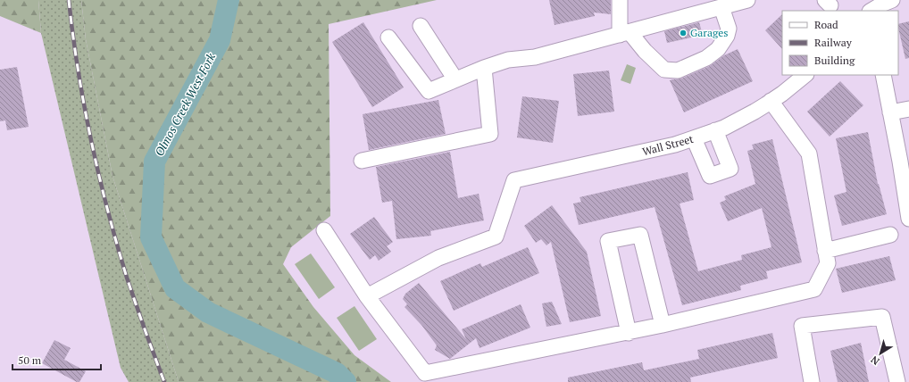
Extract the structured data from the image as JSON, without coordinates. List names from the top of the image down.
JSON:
{
  "streets": {
    "street": ["Wall Street"]
  },
  "water": ["Olmos Creek West Fork"],
  "places": ["Garages"],
  "legend": ["Road", "Railway", "Building"],
  "scale_bar": "50 m",
  "north": "bottom left"
}
